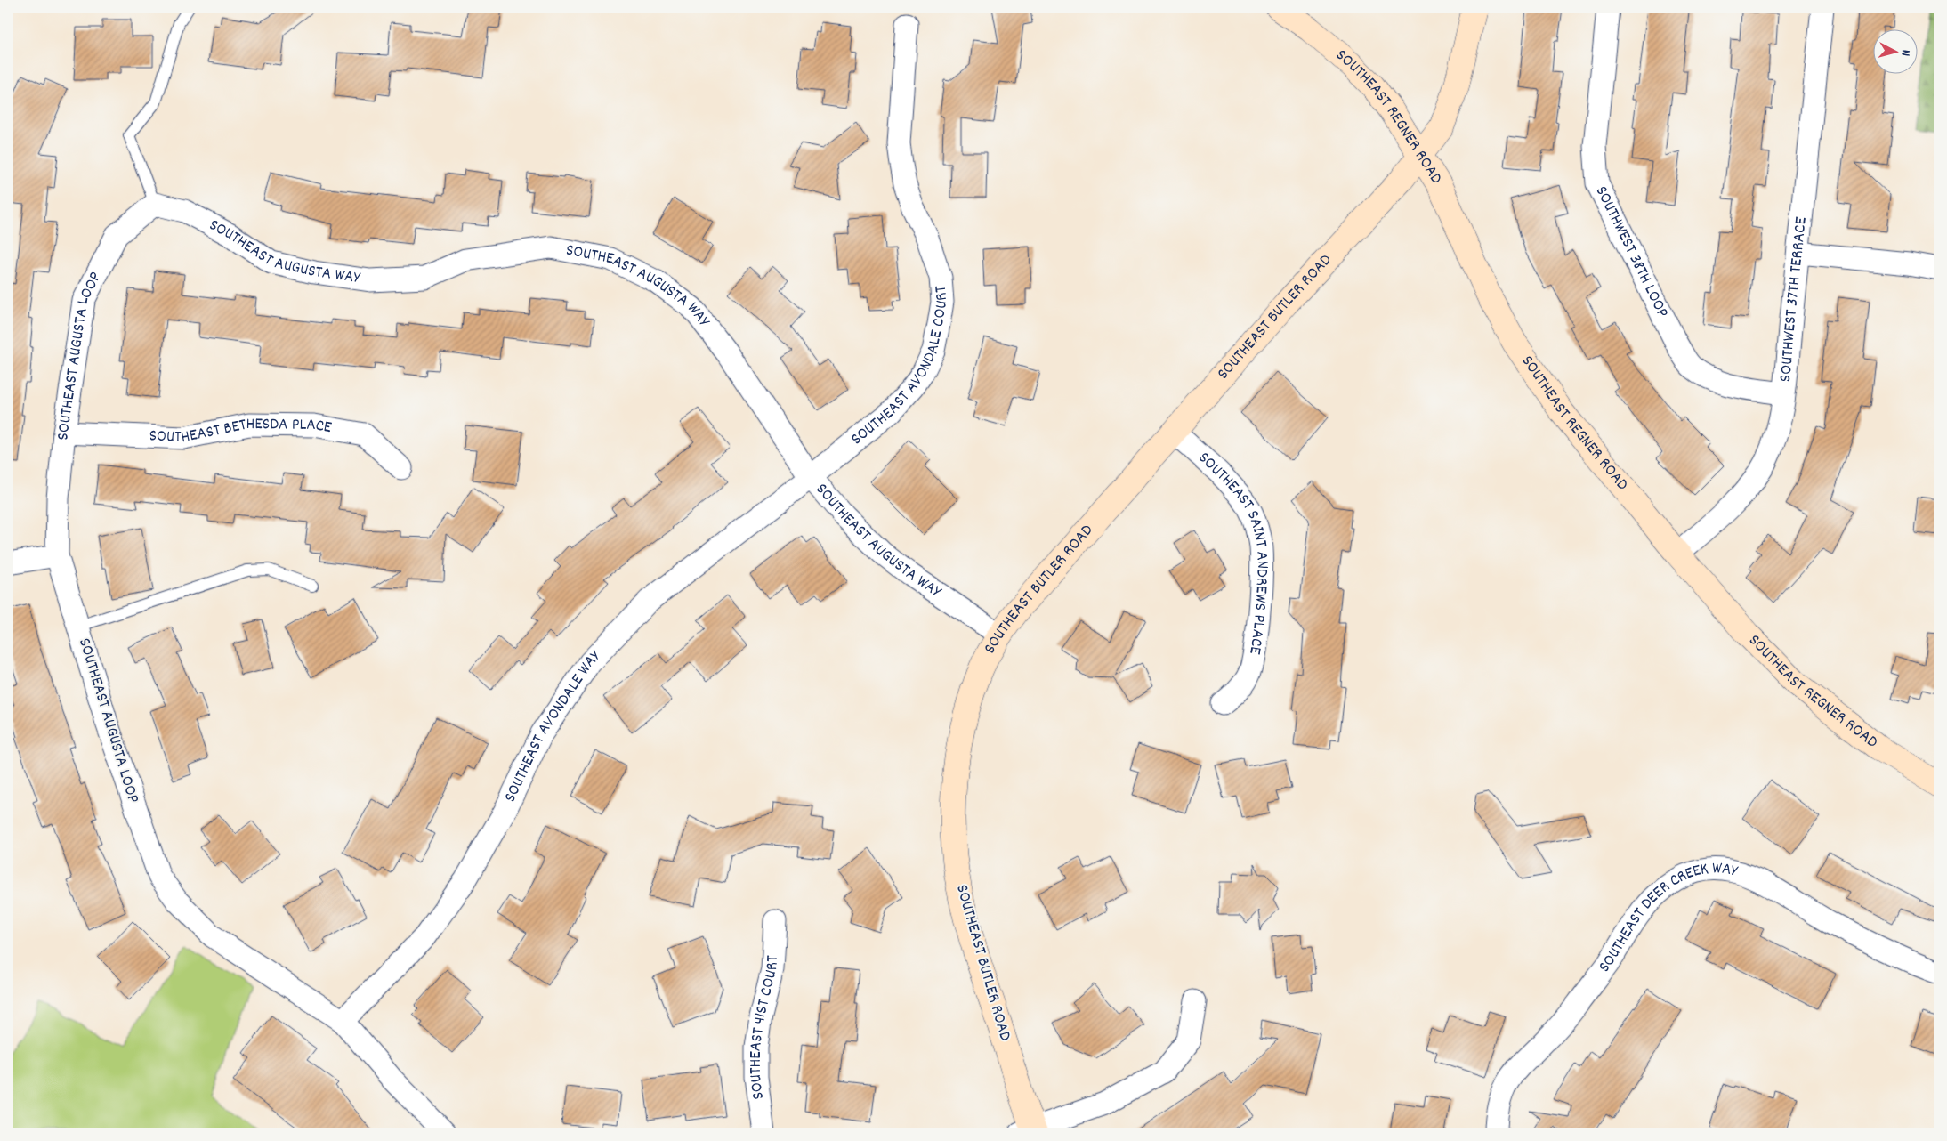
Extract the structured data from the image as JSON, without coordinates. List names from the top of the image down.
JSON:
{
  "streets": {
    "main road": ["SOUTHEAST REGNER ROAD", "SOUTHEAST BUTLER ROAD"],
    "street": [
      "SOUTHEAST AUGUSTA WAY",
      "SOUTHWEST 38TH LOOP",
      "SOUTHWEST 37TH TERRACE",
      "SOUTHEAST AUGUSTA LOOP",
      "SOUTHEAST AVONDALE COURT",
      "SOUTHEAST BETHESDA PLACE",
      "SOUTHEAST SAINT ANDREWS PLACE",
      "SOUTHEAST AVONDALE WAY",
      "SOUTHEAST DEER CREEK WAY",
      "SOUTHEAST 41ST COURT"
    ]
  },
  "crossings": [
    ["SOUTHEAST REGNER ROAD", "SOUTHWEST 37TH TERRACE"],
    ["SOUTHEAST REGNER ROAD", "SOUTHEAST BUTLER ROAD"],
    ["SOUTHEAST AUGUSTA WAY", "SOUTHEAST BUTLER ROAD"],
    ["SOUTHEAST AUGUSTA WAY", "SOUTHEAST AUGUSTA LOOP"],
    ["SOUTHEAST AUGUSTA WAY", "SOUTHEAST AVONDALE COURT"],
    ["SOUTHEAST AUGUSTA WAY", "SOUTHEAST AVONDALE WAY"],
    ["SOUTHWEST 38TH LOOP", "SOUTHWEST 37TH TERRACE"],
    ["SOUTHEAST BUTLER ROAD", "SOUTHEAST SAINT ANDREWS PLACE"],
    ["SOUTHEAST AUGUSTA LOOP", "SOUTHEAST BETHESDA PLACE"],
    ["SOUTHEAST AUGUSTA LOOP", "SOUTHEAST AVONDALE WAY"],
    ["SOUTHEAST AVONDALE COURT", "SOUTHEAST AVONDALE WAY"]
  ],
  "north": "right"
}
